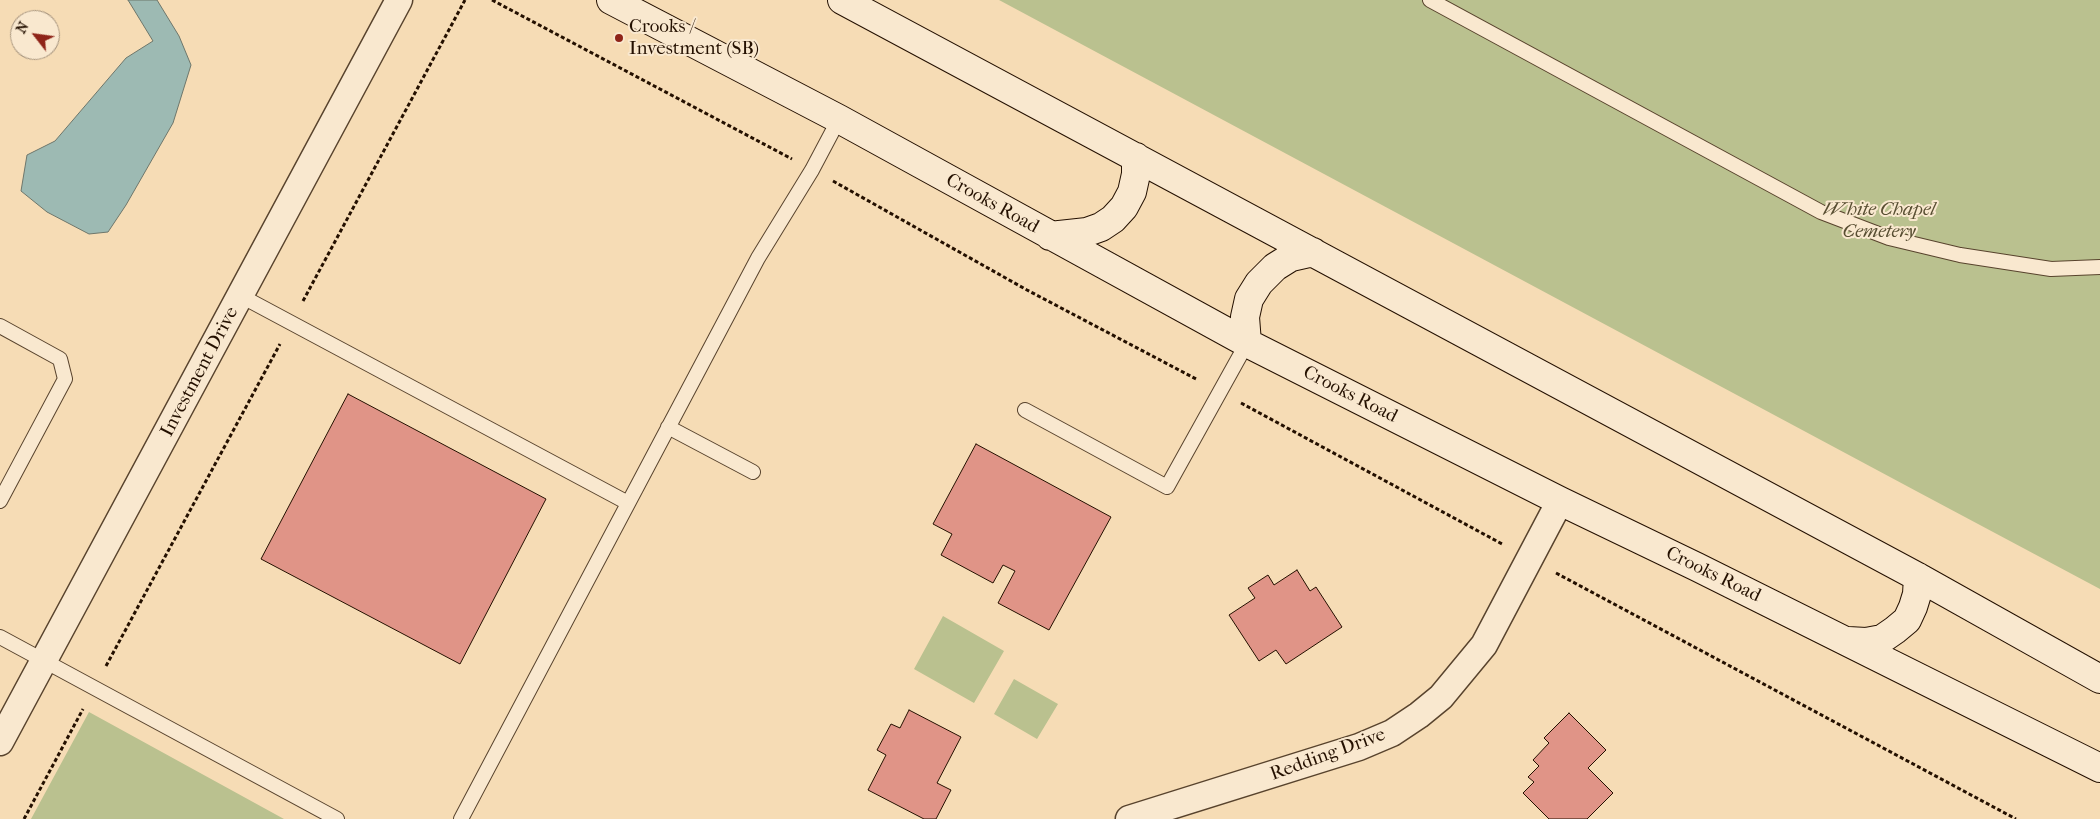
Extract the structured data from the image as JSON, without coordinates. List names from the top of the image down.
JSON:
{
  "streets": {
    "main road": ["Crooks Road"],
    "street": ["Investment Drive", "Redding Drive"]
  },
  "crossings": [
    ["Crooks Road", "Redding Drive"]
  ],
  "parks": ["White Chapel Cemetery"],
  "places": ["Crooks / Investment (SB)"],
  "north": "top left"
}
